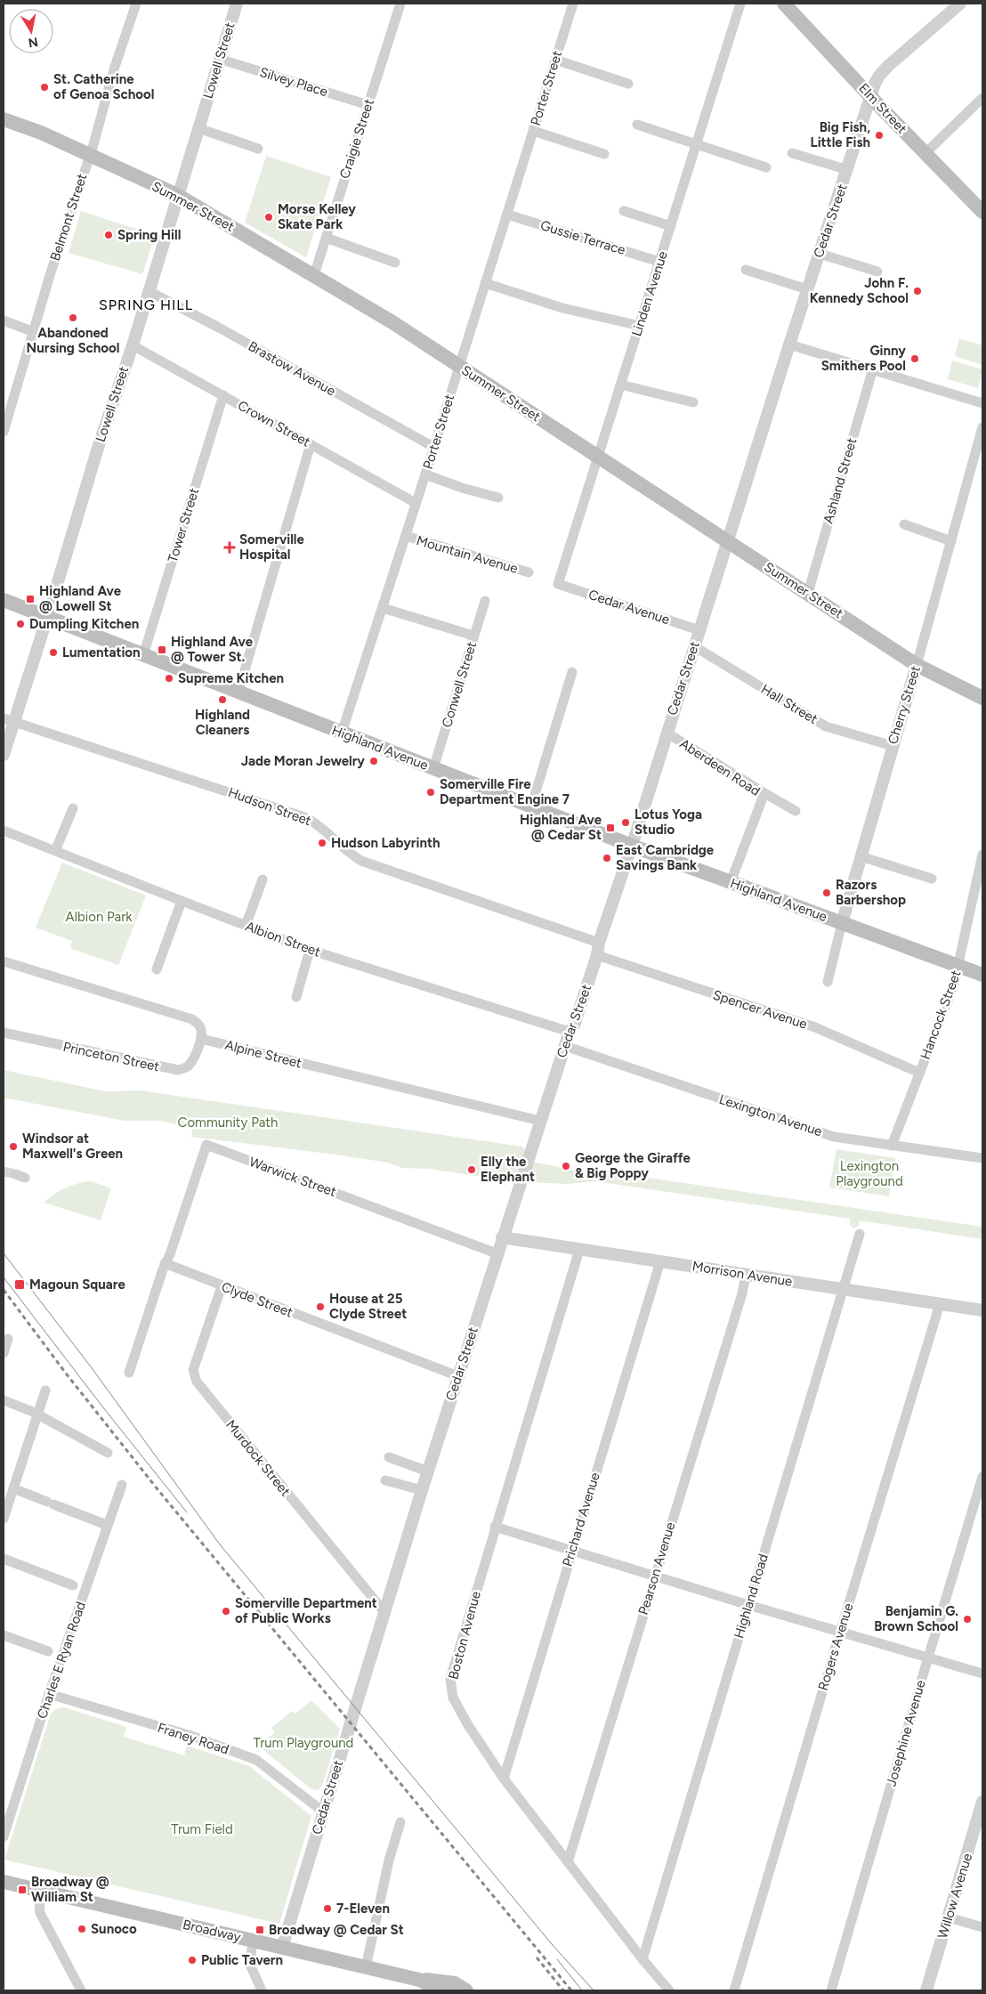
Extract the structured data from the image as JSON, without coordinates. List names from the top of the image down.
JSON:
{
  "streets": {
    "main road": [
      "Elm Street",
      "Summer Street",
      "Highland Avenue",
      "Broadway"
    ],
    "street": [
      "Lowell Street",
      "Silvey Place",
      "Porter Street",
      "Craigie Street",
      "Belmont Street",
      "Cedar Street",
      "Gussie Terrace",
      "Linden Avenue",
      "Brastow Avenue",
      "Crown Street",
      "Ashland Street",
      "Tower Street",
      "Mountain Avenue",
      "Cedar Avenue",
      "Conwell Street",
      "Hall Street",
      "Cherry Street",
      "Aberdeen Road",
      "Hudson Street",
      "Albion Street",
      "Spencer Avenue",
      "Hancock Street",
      "Alpine Street",
      "Princeton Street",
      "Lexington Avenue",
      "Warwick Street",
      "Morrison Avenue",
      "Clyde Street",
      "Murdock Street",
      "Prichard Avenue",
      "Pearson Avenue",
      "Highland Road",
      "Boston Avenue",
      "Rogers Avenue",
      "Charles E Ryan Road",
      "Josephine Avenue",
      "Franey Road",
      "Willow Avenue"
    ]
  },
  "crossings": [
    ["Lowell Street", "Silvey Place"],
    ["Lowell Street", "Summer Street"],
    ["Lowell Street", "Brastow Avenue"],
    ["Lowell Street", "Crown Street"],
    ["Lowell Street", "Highland Avenue"],
    ["Lowell Street", "Hudson Street"],
    ["Silvey Place", "Craigie Street"],
    ["Porter Street", "Summer Street"],
    ["Porter Street", "Gussie Terrace"],
    ["Porter Street", "Brastow Avenue"],
    ["Porter Street", "Crown Street"],
    ["Porter Street", "Mountain Avenue"],
    ["Porter Street", "Highland Avenue"],
    ["Elm Street", "Cedar Street"],
    ["Craigie Street", "Summer Street"],
    ["Summer Street", "Belmont Street"],
    ["Summer Street", "Cedar Street"],
    ["Summer Street", "Linden Avenue"],
    ["Summer Street", "Ashland Street"],
    ["Summer Street", "Cherry Street"],
    ["Cedar Street", "Cedar Avenue"],
    ["Cedar Street", "Hall Street"],
    ["Cedar Street", "Highland Avenue"],
    ["Cedar Street", "Aberdeen Road"],
    ["Cedar Street", "Hudson Street"],
    ["Cedar Street", "Albion Street"],
    ["Cedar Street", "Spencer Avenue"],
    ["Cedar Street", "Alpine Street"],
    ["Cedar Street", "Lexington Avenue"],
    ["Cedar Street", "Warwick Street"],
    ["Cedar Street", "Morrison Avenue"],
    ["Cedar Street", "Clyde Street"],
    ["Cedar Street", "Murdock Street"],
    ["Cedar Street", "Franey Road"],
    ["Cedar Street", "Broadway"],
    ["Gussie Terrace", "Linden Avenue"],
    ["Linden Avenue", "Cedar Avenue"],
    ["Crown Street", "Tower Street"],
    ["Tower Street", "Highland Avenue"],
    ["Conwell Street", "Highland Avenue"],
    ["Hall Street", "Cherry Street"],
    ["Cherry Street", "Highland Avenue"],
    ["Highland Avenue", "Aberdeen Road"],
    ["Highland Avenue", "Hancock Street"],
    ["Spencer Avenue", "Hancock Street"],
    ["Hancock Street", "Lexington Avenue"],
    ["Alpine Street", "Princeton Street"],
    ["Warwick Street", "Clyde Street"],
    ["Morrison Avenue", "Prichard Avenue"],
    ["Morrison Avenue", "Pearson Avenue"],
    ["Morrison Avenue", "Highland Road"],
    ["Morrison Avenue", "Boston Avenue"],
    ["Morrison Avenue", "Rogers Avenue"],
    ["Clyde Street", "Murdock Street"],
    ["Prichard Avenue", "Boston Avenue"],
    ["Pearson Avenue", "Boston Avenue"],
    ["Highland Road", "Boston Avenue"],
    ["Charles E Ryan Road", "Franey Road"]
  ],
  "districts": ["SPRING HILL"],
  "parks": [
    "Albion Park",
    "Community Path",
    "Lexington Playground",
    "Trum Playground",
    "Trum Field"
  ],
  "places": {
    "other": [
      "St. Catherine of Genoa School",
      "Big Fish, Little Fish",
      "Morse Kelley Skate Park",
      "Spring Hill",
      "John F. Kennedy School",
      "Abandoned Nursing School",
      "Ginny Smithers Pool",
      "Dumpling Kitchen",
      "Lumentation",
      "Supreme Kitchen",
      "Highland Cleaners",
      "Jade Moran Jewelry",
      "Somerville Fire Department Engine 7",
      "Lotus Yoga Studio",
      "Hudson Labyrinth",
      "East Cambridge Savings Bank",
      "Razors Barbershop",
      "Windsor at Maxwell's Green",
      "George the Giraffe & Big Poppy",
      "Elly the Elephant",
      "House at 25 Clyde Street",
      "Somerville Department of Public Works",
      "Benjamin G. Brown School",
      "7-Eleven",
      "Sunoco",
      "Public Tavern"
    ],
    "health": ["Somerville Hospital"],
    "transit": [
      "Highland Ave @ Lowell St",
      "Highland Ave @ Tower St.",
      "Highland Ave @ Cedar St",
      "Magoun Square",
      "Broadway @ William St",
      "Broadway @ Cedar St"
    ]
  },
  "north": "bottom"
}
